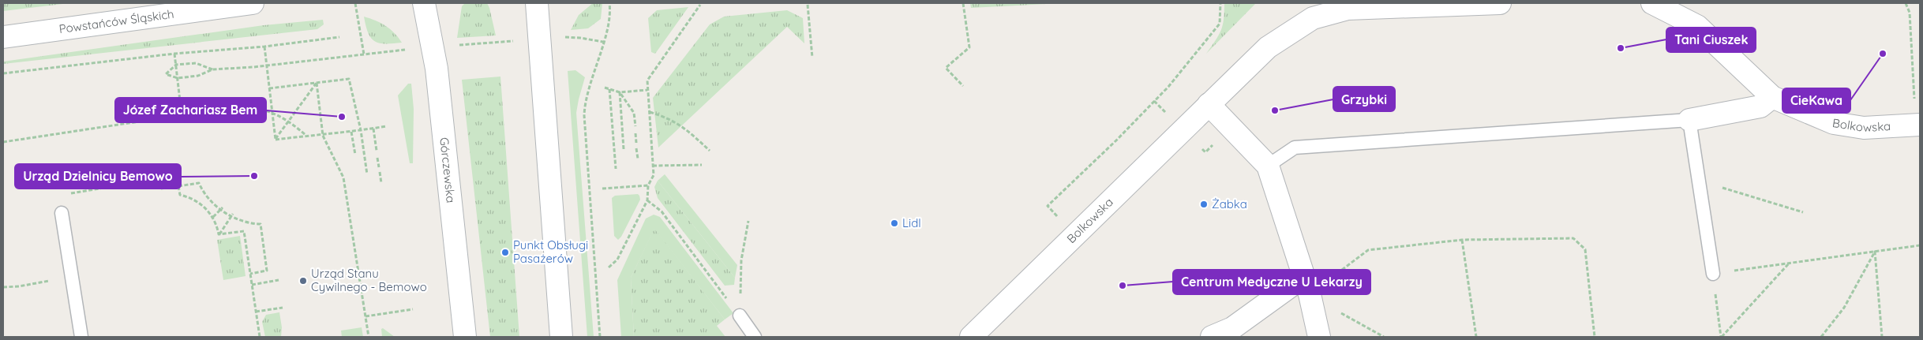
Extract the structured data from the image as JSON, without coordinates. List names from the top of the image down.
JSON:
{
  "streets": {
    "street": ["Powstańców Śląskich", "Bolkowska", "Górczewska"]
  },
  "places": [
    "Tani Ciuszek",
    "CieKawa",
    "Grzybki",
    "Józef Zachariasz Bem",
    "Urząd Dzielnicy Bemowo",
    "Żabka",
    "Lidl",
    "Punkt Obsługi Pasażerów",
    "Urząd Stanu Cywilnego - Bemowo",
    "Centrum Medyczne U Lekarzy"
  ]
}
